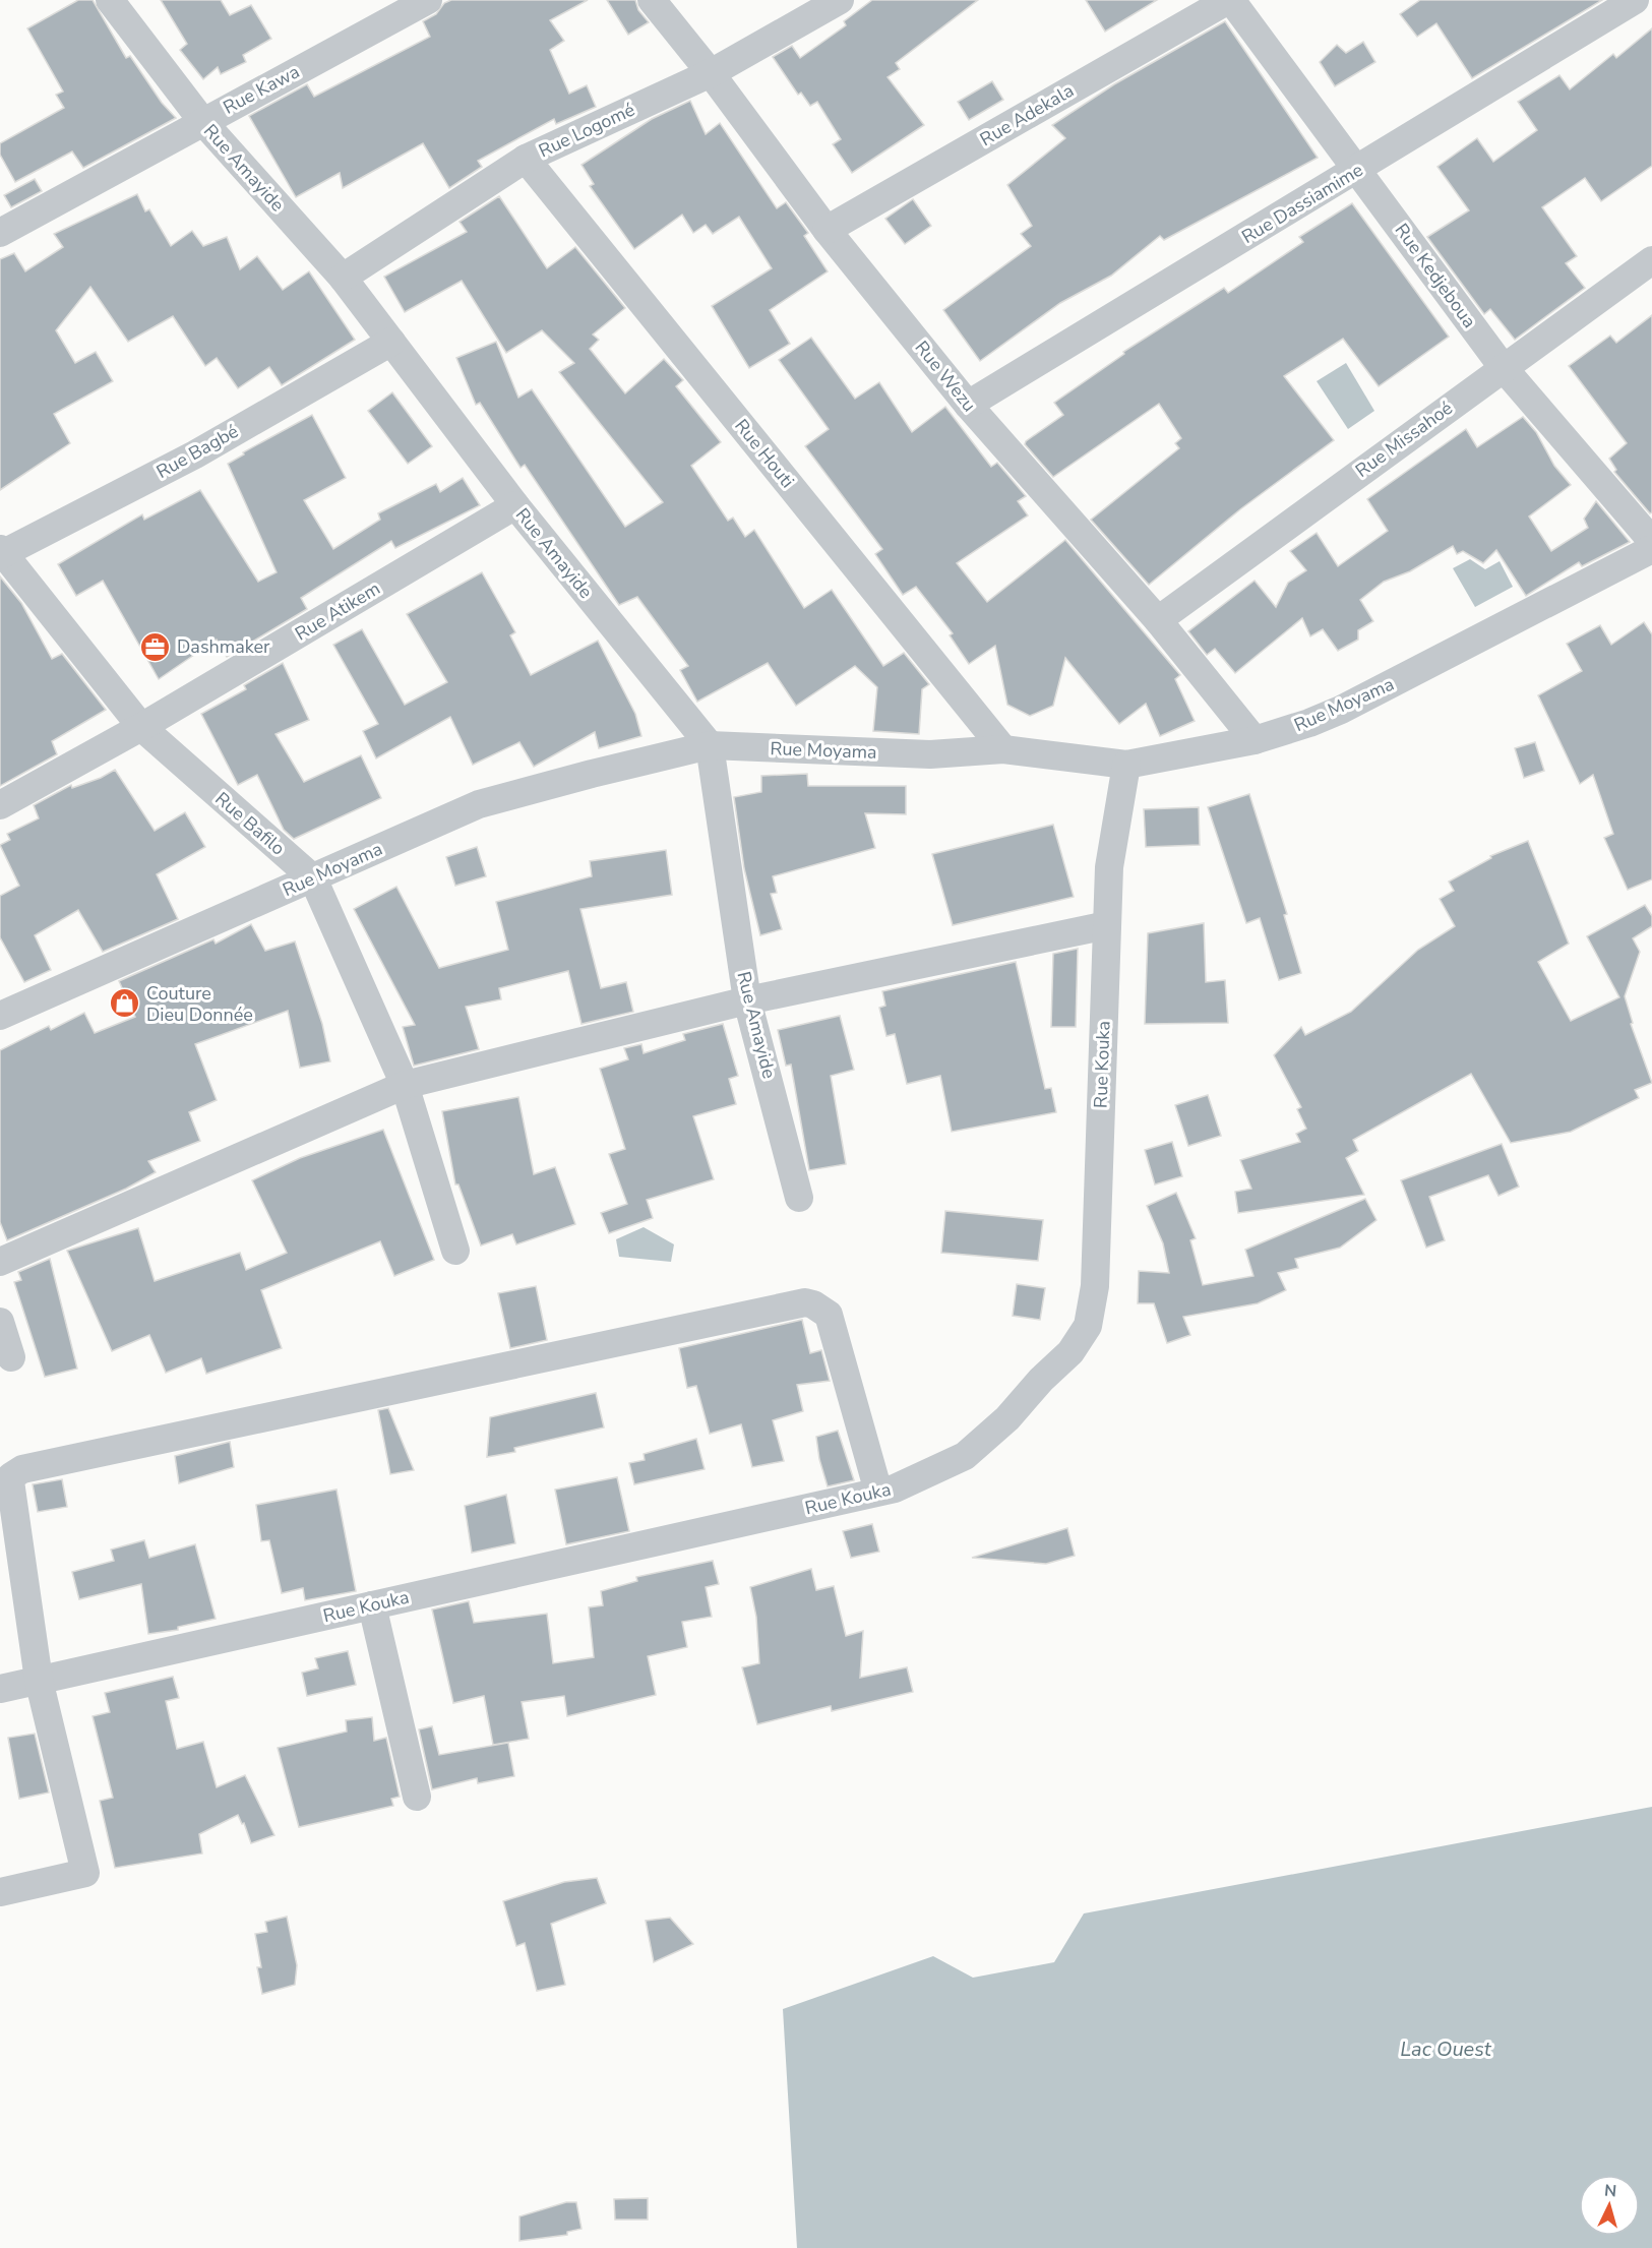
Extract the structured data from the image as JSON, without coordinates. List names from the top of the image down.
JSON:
{
  "streets": {
    "street": [
      "Rue Kawa",
      "Rue Adekala",
      "Rue Logomé",
      "Rue Amayide",
      "Rue Dassiamime",
      "Rue Kedjeboua",
      "Rue Wezu",
      "Rue Missahoé",
      "Rue Bagbé",
      "Rue Houti",
      "Rue Atikem",
      "Rue Moyama",
      "Rue Bafilo",
      "Rue Kouka"
    ]
  },
  "crossings": [
    ["Rue Kawa", "Rue Amayide"],
    ["Rue Adekala", "Rue Kedjeboua"],
    ["Rue Adekala", "Rue Wezu"],
    ["Rue Logomé", "Rue Amayide"],
    ["Rue Logomé", "Rue Wezu"],
    ["Rue Logomé", "Rue Houti"],
    ["Rue Amayide", "Rue Bagbé"],
    ["Rue Amayide", "Rue Atikem"],
    ["Rue Amayide", "Rue Moyama"],
    ["Rue Dassiamime", "Rue Kedjeboua"],
    ["Rue Dassiamime", "Rue Wezu"],
    ["Rue Kedjeboua", "Rue Missahoé"],
    ["Rue Wezu", "Rue Missahoé"],
    ["Rue Wezu", "Rue Moyama"],
    ["Rue Bagbé", "Rue Bafilo"],
    ["Rue Houti", "Rue Moyama"],
    ["Rue Atikem", "Rue Bafilo"],
    ["Rue Moyama", "Rue Bafilo"],
    ["Rue Moyama", "Rue Kouka"]
  ],
  "water": ["Lac Ouest"],
  "places": {
    "office": ["Dashmaker"],
    "shop": ["Couture Dieu Donnée"]
  },
  "north": "top"
}
